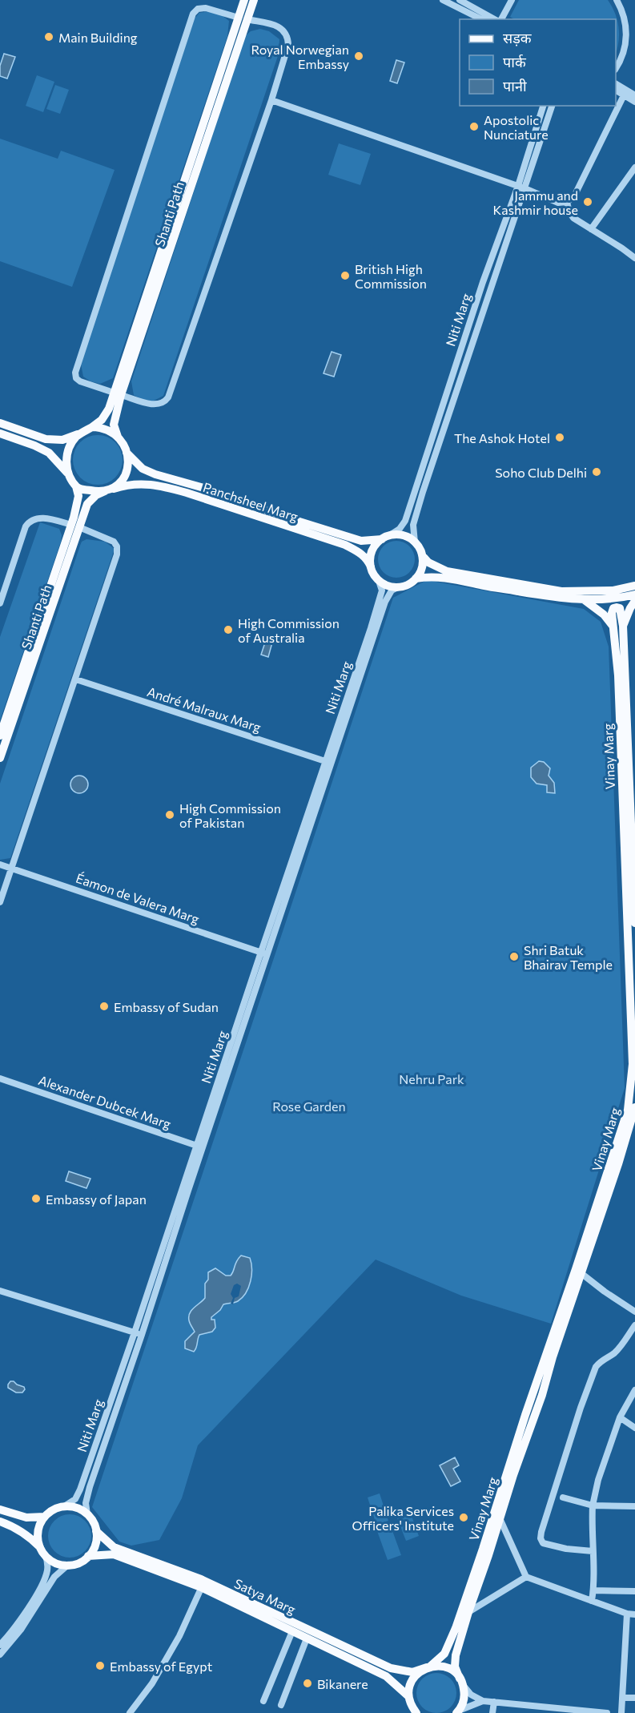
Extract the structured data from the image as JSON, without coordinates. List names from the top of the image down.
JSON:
{
  "streets": {
    "main road": [
      "Shanti Path",
      "Panchsheel Marg",
      "Vinay Marg",
      "Satya Marg"
    ],
    "street": [
      "Niti Marg",
      "André Malraux Marg",
      "Éamon de Valera Marg",
      "Alexander Dubcek Marg"
    ]
  },
  "crossings": [
    ["Shanti Path", "Panchsheel Marg"],
    ["Niti Marg", "Panchsheel Marg"],
    ["Niti Marg", "André Malraux Marg"],
    ["Niti Marg", "Éamon de Valera Marg"],
    ["Niti Marg", "Alexander Dubcek Marg"],
    ["Niti Marg", "Satya Marg"],
    ["Vinay Marg", "Satya Marg"]
  ],
  "parks": ["Nehru Park", "Rose Garden"],
  "places": [
    "Main Building",
    "Royal Norwegian Embassy",
    "Apostolic Nunciature",
    "Jammu and Kashmir house",
    "British High Commission",
    "The Ashok Hotel",
    "Soho Club Delhi",
    "High Commission of Australia",
    "High Commission of Pakistan",
    "Shri Batuk Bhairav Temple",
    "Embassy of Sudan",
    "Embassy of Japan",
    "Palika Services Officers' Institute",
    "Embassy of Egypt",
    "Bikanere"
  ],
  "legend": ["सड़क", "पार्क", "पानी"]
}
